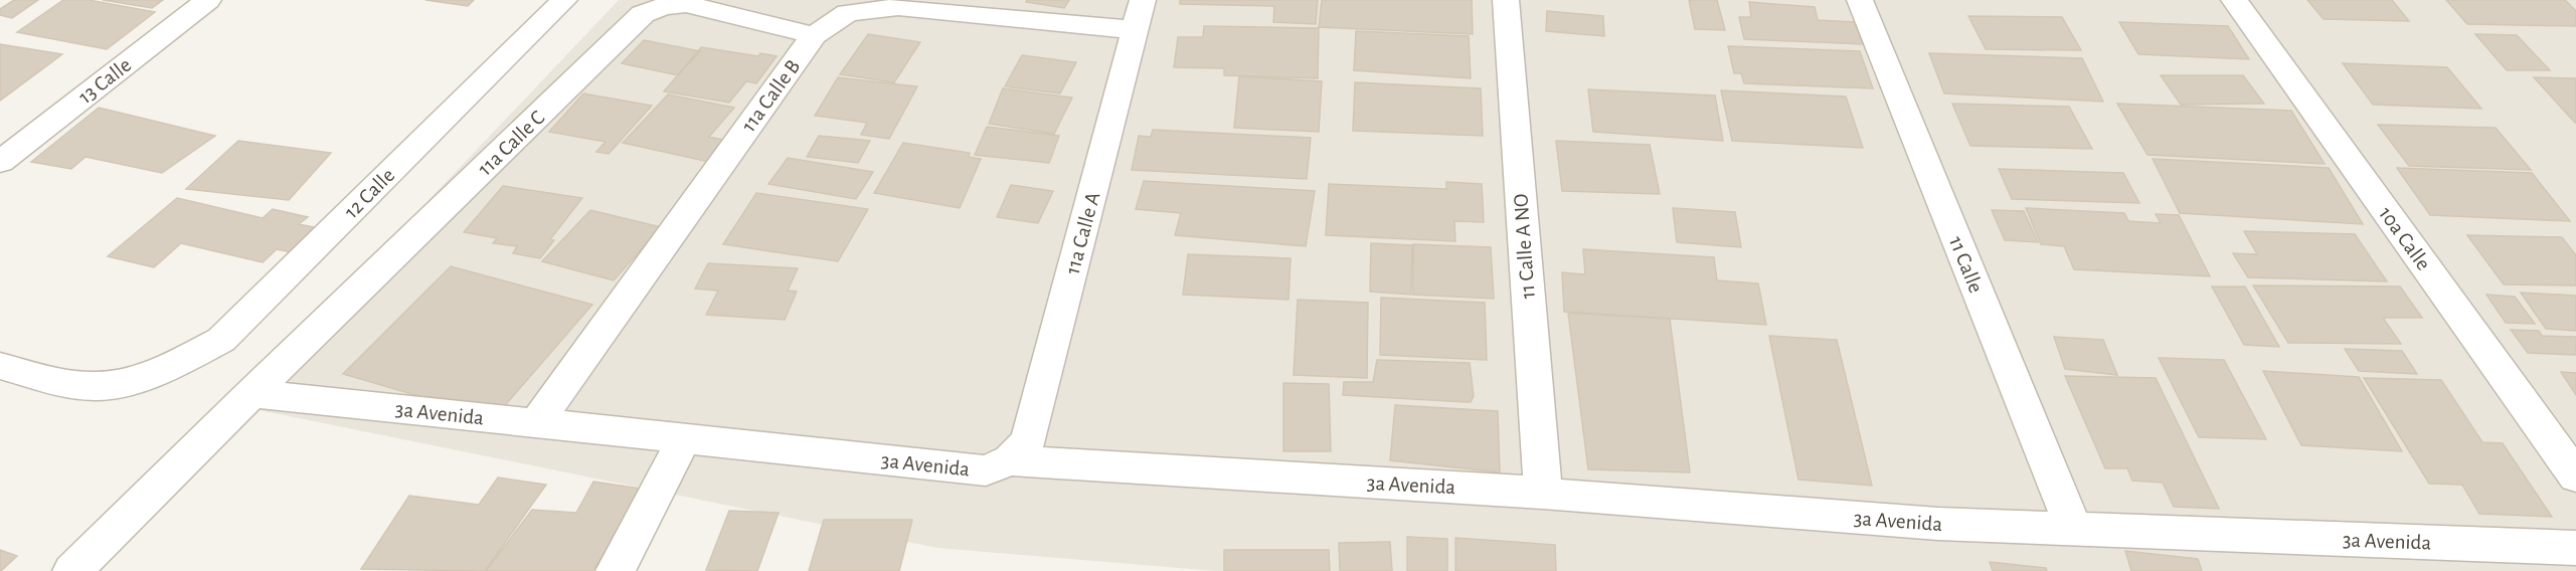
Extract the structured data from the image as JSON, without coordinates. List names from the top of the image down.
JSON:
{
  "streets": {
    "street": [
      "13 Calle",
      "11a Calle B",
      "11a Calle C",
      "12 Calle",
      "11a Calle A",
      "10a Calle",
      "11 Calle A NO",
      "11 Calle",
      "3a Avenida"
    ]
  },
  "crossings": [
    ["11a Calle B", "11a Calle C"],
    ["11a Calle B", "11a Calle A"],
    ["11a Calle B", "3a Avenida"],
    ["11a Calle C", "3a Avenida"],
    ["11a Calle A", "3a Avenida"],
    ["11 Calle A NO", "3a Avenida"],
    ["11 Calle", "3a Avenida"]
  ]
}
